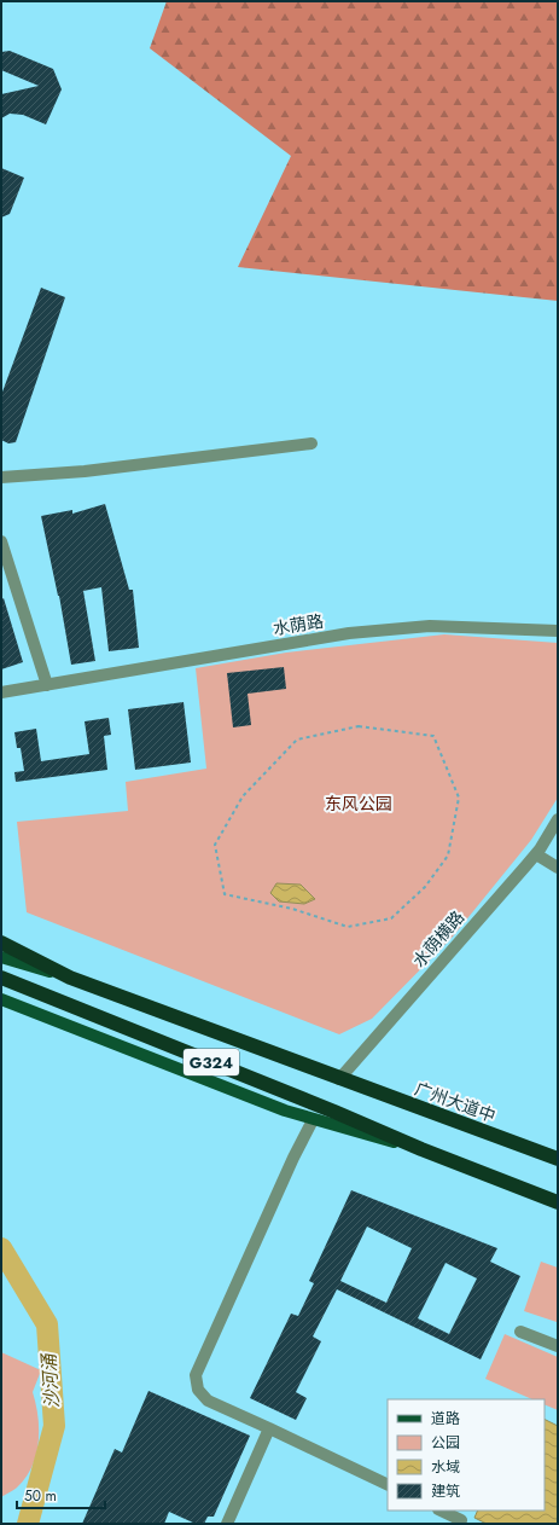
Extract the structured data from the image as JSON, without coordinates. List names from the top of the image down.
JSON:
{
  "streets": {
    "highway": ["G324", "广州大道中"],
    "street": ["水荫路", "水荫横路"]
  },
  "crossings": [
    ["水荫横路", "G324"],
    ["水荫横路", "广州大道中"],
    ["G324", "广州大道中"]
  ],
  "water": ["沙河涌"],
  "parks": ["东风公园"],
  "legend": [
    "道路",
    "公园",
    "水域",
    "建筑"
  ],
  "scale_bar": "50 m"
}
